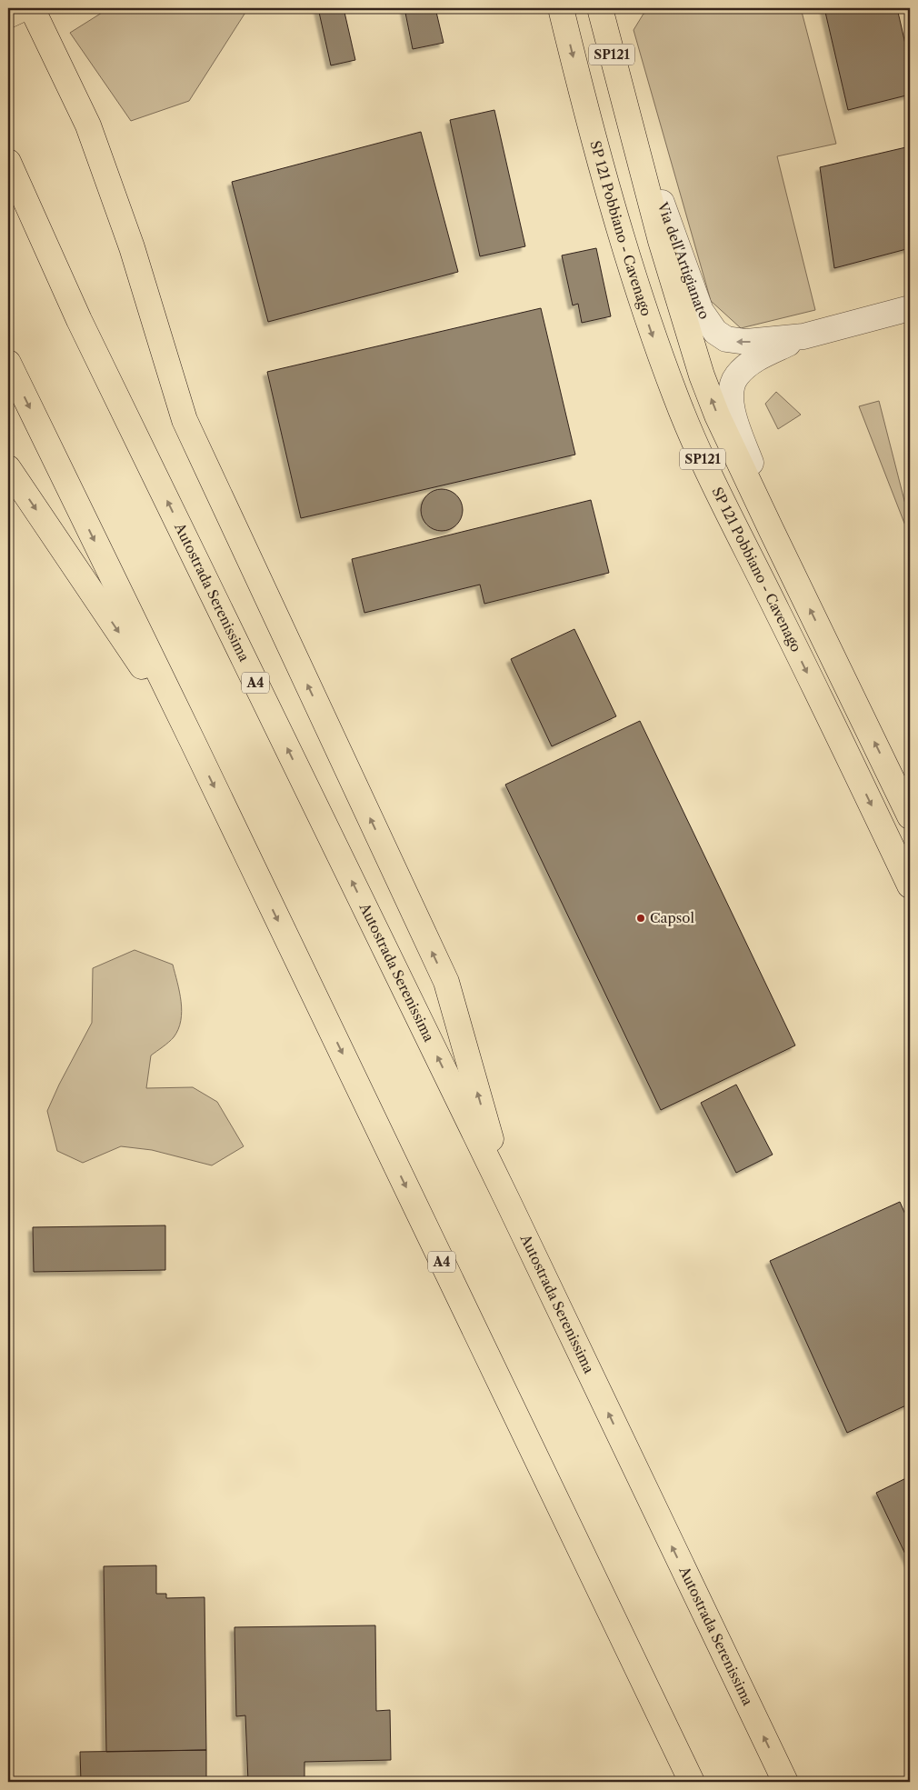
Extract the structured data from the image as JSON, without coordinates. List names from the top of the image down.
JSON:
{
  "streets": {
    "main road": [
      "SP121",
      "SP 121 Pobbiano - Cavenago",
      "Autostrada Serenissima",
      "A4"
    ],
    "street": ["Via dell'Artigianato"]
  },
  "crossings": [
    ["SP121", "Via dell'Artigianato"]
  ],
  "one_way": ["Via dell'Artigianato"],
  "places": ["Capsol"]
}
